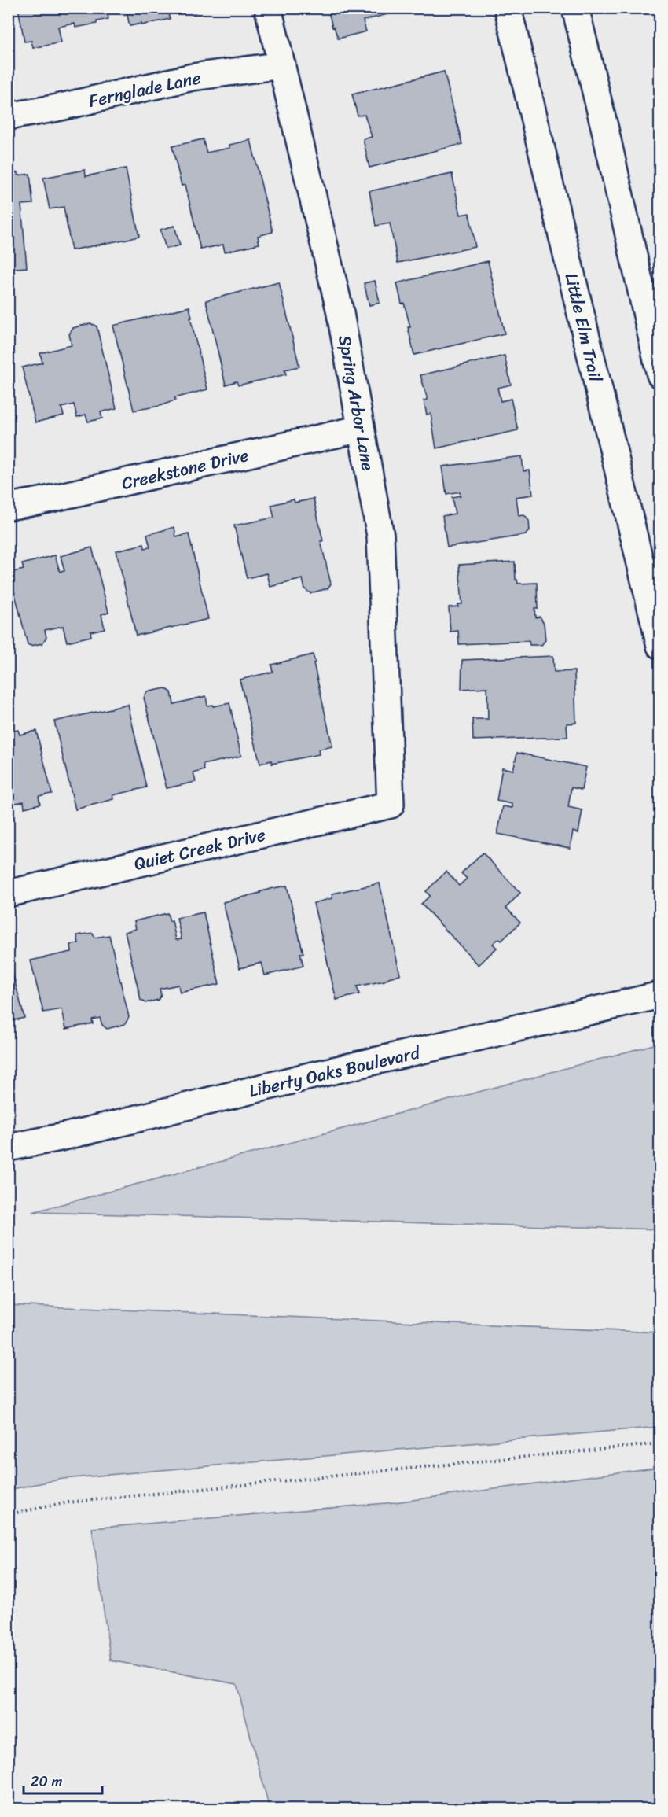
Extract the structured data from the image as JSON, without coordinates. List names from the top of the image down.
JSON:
{
  "streets": {
    "street": [
      "Fernglade Lane",
      "Little Elm Trail",
      "Spring Arbor Lane",
      "Creekstone Drive",
      "Quiet Creek Drive",
      "Liberty Oaks Boulevard"
    ]
  },
  "crossings": [
    ["Fernglade Lane", "Spring Arbor Lane"],
    ["Spring Arbor Lane", "Creekstone Drive"],
    ["Spring Arbor Lane", "Quiet Creek Drive"]
  ],
  "scale_bar": "20 m"
}
